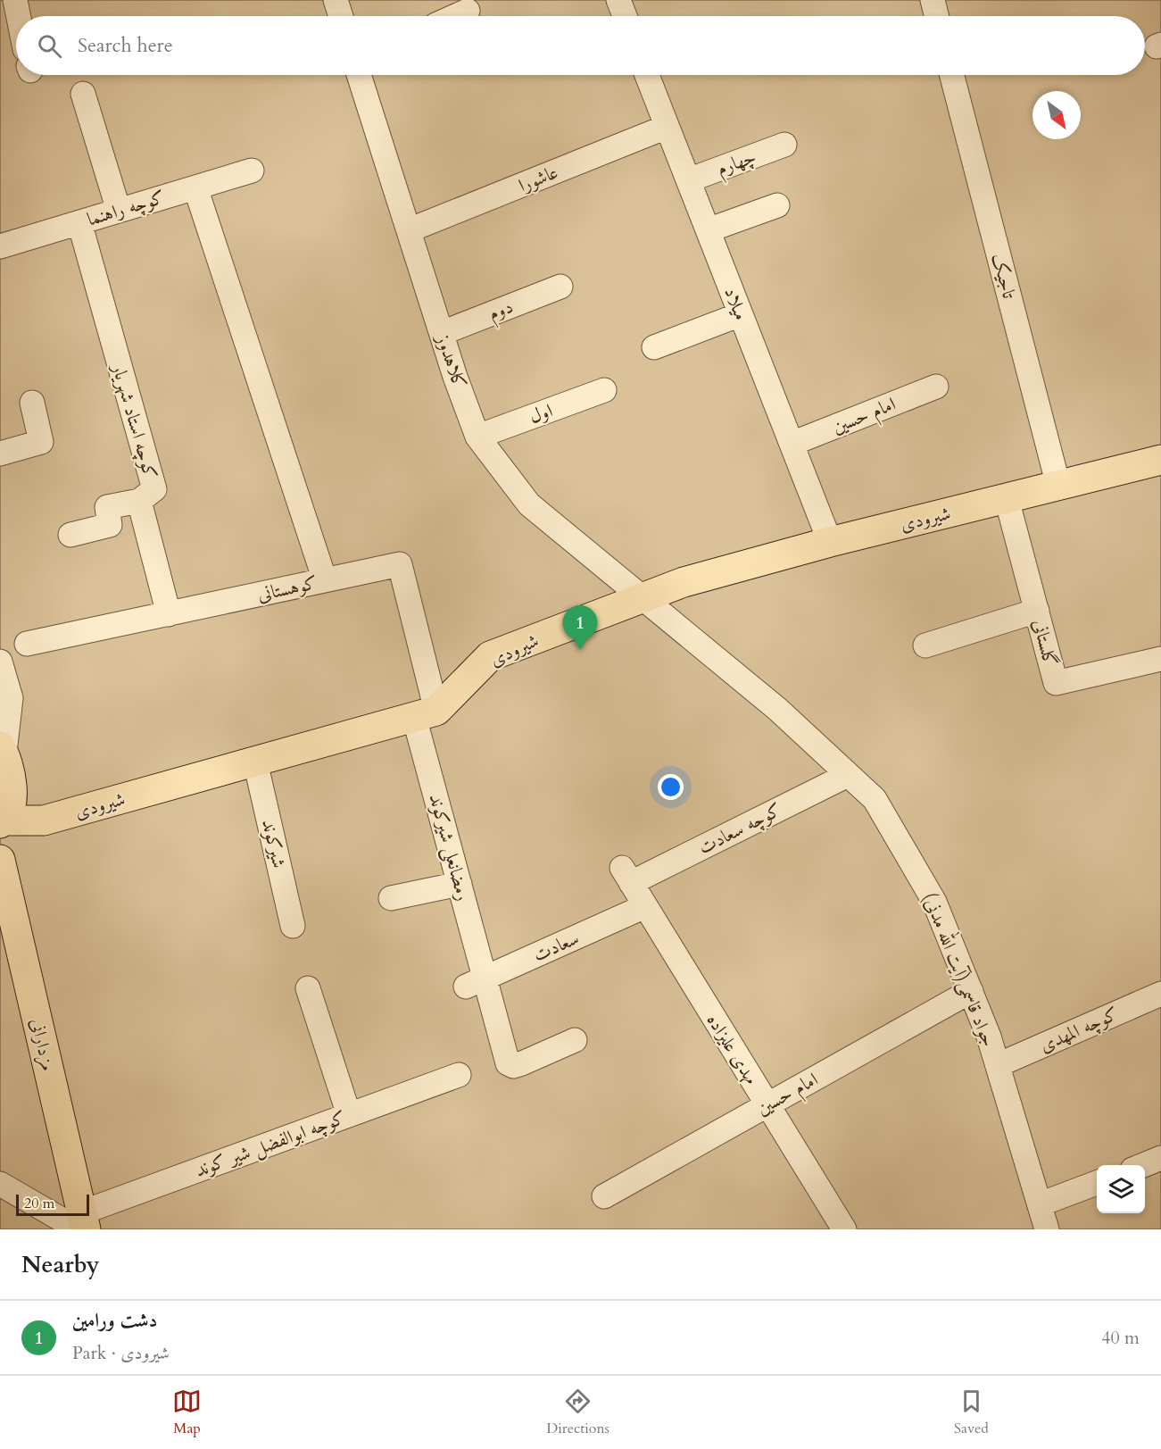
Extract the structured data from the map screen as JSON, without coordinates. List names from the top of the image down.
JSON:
{
  "streets": {
    "main road": ["شیرودی", "مزدارانی"],
    "street": [
      "چهارم",
      "عاشورا",
      "کوچه راهنما",
      "تاجیک",
      "میلاد",
      "دوم",
      "کلاهدوز",
      "اول",
      "امام حسین",
      "کوچه استاد شهریار",
      "کوهستانی",
      "گلستانی",
      "کوچه سعادت",
      "شیرکوند",
      "رمضانعلی شیرکوند",
      "سعادت",
      "جواد قاسمی(آیت الله مدنی)",
      "کوچه المهدی",
      "مهدی علیزاده",
      "کوچه ابوالفضل شیر کوند"
    ]
  },
  "crossings": [
    ["چهارم", "میلاد"],
    ["عاشورا", "میلاد"],
    ["عاشورا", "کلاهدوز"],
    ["کوچه راهنما", "کوچه استاد شهریار"],
    ["تاجیک", "شیرودی"],
    ["میلاد", "امام حسین"],
    ["میلاد", "شیرودی"],
    ["دوم", "کلاهدوز"],
    ["کلاهدوز", "اول"],
    ["کلاهدوز", "شیرودی"],
    ["کلاهدوز", "جواد قاسمی(آیت الله مدنی)"],
    ["امام حسین", "جواد قاسمی(آیت الله مدنی)"],
    ["امام حسین", "مهدی علیزاده"],
    ["کوچه استاد شهریار", "کوهستانی"],
    ["شیرودی", "کوهستانی"],
    ["شیرودی", "گلستانی"],
    ["شیرودی", "شیرکوند"],
    ["شیرودی", "رمضانعلی شیرکوند"],
    ["شیرودی", "جواد قاسمی(آیت الله مدنی)"],
    ["کوهستانی", "رمضانعلی شیرکوند"],
    ["کوچه سعادت", "جواد قاسمی(آیت الله مدنی)"],
    ["کوچه سعادت", "مهدی علیزاده"],
    ["رمضانعلی شیرکوند", "سعادت"],
    ["سعادت", "مهدی علیزاده"],
    ["جواد قاسمی(آیت الله مدنی)", "کوچه المهدی"],
    ["مزدارانی", "کوچه ابوالفضل شیر کوند"]
  ],
  "scale_bar": "20 m",
  "north": "bottom right",
  "page": {
    "search": "Search here",
    "pins": "1",
    "scale": "20 m",
    "heading": "Nearby",
    "list": [
      {
        "mark": "1",
        "name": "دشت ورامین",
        "note": "Park · شیرودی",
        "value": "40 m"
      }
    ],
    "nav": ["Map", "Directions", "Saved"]
  }
}
